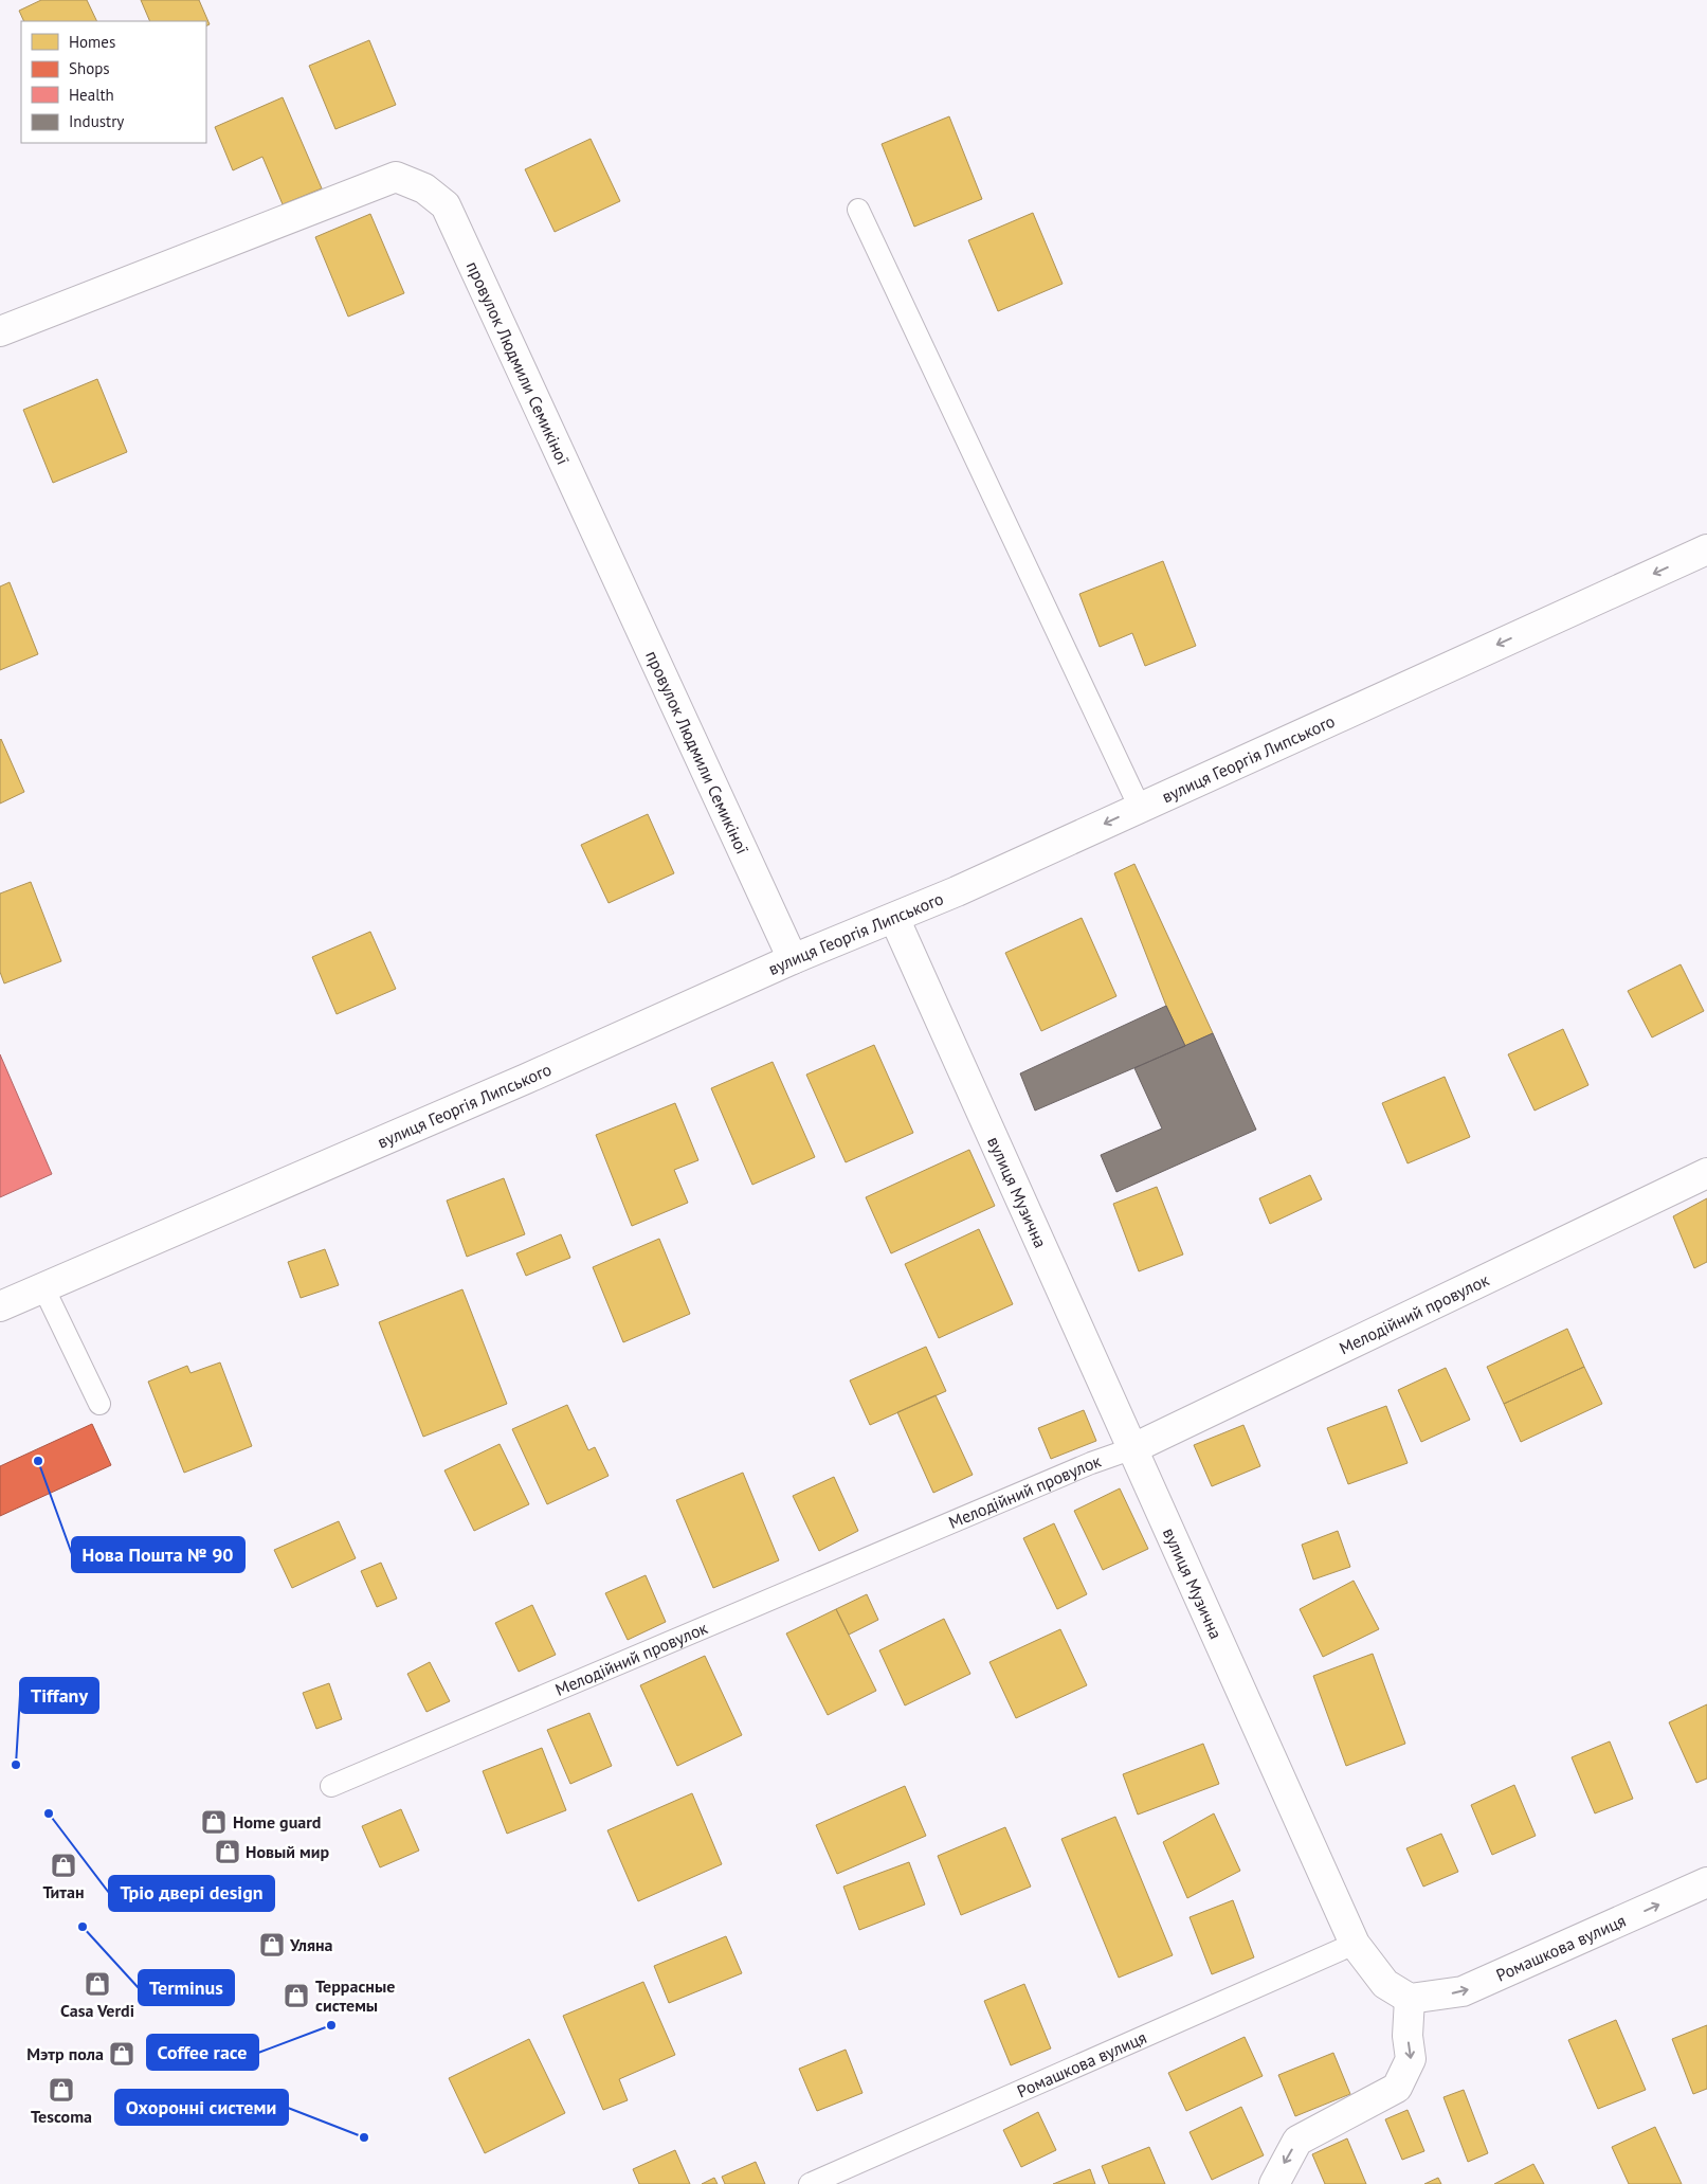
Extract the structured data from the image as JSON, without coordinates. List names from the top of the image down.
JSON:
{
  "streets": {
    "street": [
      "провулок Людмили Семикіної",
      "вулиця Георгія Липського",
      "вулиця Музична",
      "Мелодійний провулок",
      "Ромашкова вулиця"
    ]
  },
  "crossings": [
    ["провулок Людмили Семикіної", "вулиця Георгія Липського"],
    ["вулиця Георгія Липського", "вулиця Музична"],
    ["вулиця Музична", "Мелодійний провулок"],
    ["вулиця Музична", "Ромашкова вулиця"]
  ],
  "one_way": ["вулиця Георгія Липського"],
  "places": {
    "other": [
      "Нова Пошта № 90",
      "Tiffany",
      "Тріо двері design",
      "Terminus",
      "Coffee race",
      "Охоронні системи"
    ],
    "shop": [
      "Home guard",
      "Новый мир",
      "Титан",
      "Уляна",
      "Casa Verdi",
      "Террасные системы",
      "Мэтр пола",
      "Tescoma"
    ]
  },
  "legend": [
    "Homes",
    "Shops",
    "Health",
    "Industry"
  ]
}
